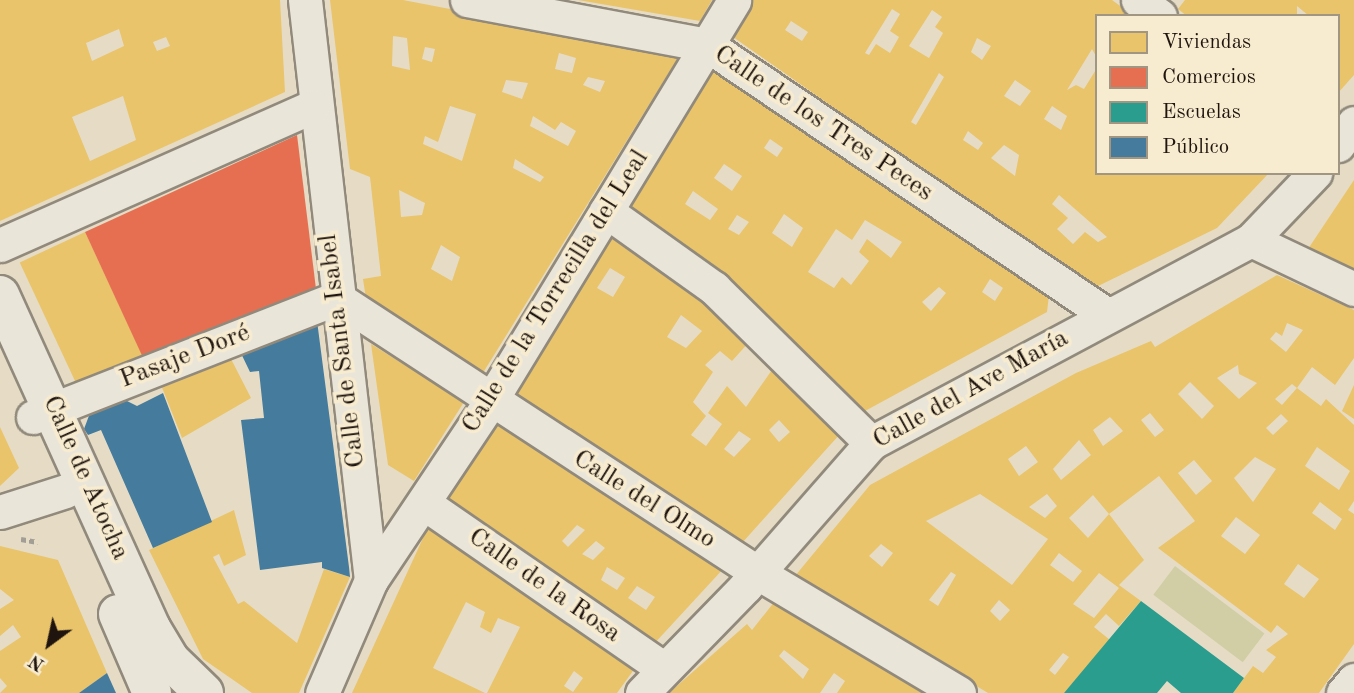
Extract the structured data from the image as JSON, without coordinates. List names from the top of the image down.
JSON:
{
  "streets": {
    "street": [
      "Calle de los Tres Peces",
      "Calle de la Torrecilla del Leal",
      "Calle de Santa Isabel",
      "Pasaje Doré",
      "Calle del Ave María",
      "Calle de Atocha",
      "Calle del Olmo",
      "Calle de la Rosa"
    ]
  },
  "crossings": [
    ["Calle de los Tres Peces", "Calle de la Torrecilla del Leal"],
    ["Calle de los Tres Peces", "Calle del Ave María"],
    ["Calle de la Torrecilla del Leal", "Calle de Santa Isabel"],
    ["Calle de la Torrecilla del Leal", "Calle del Olmo"],
    ["Calle de la Torrecilla del Leal", "Calle de la Rosa"],
    ["Calle de Santa Isabel", "Pasaje Doré"],
    ["Calle de Santa Isabel", "Calle del Olmo"],
    ["Pasaje Doré", "Calle de Atocha"],
    ["Pasaje Doré", "Calle del Olmo"],
    ["Calle del Ave María", "Calle del Olmo"],
    ["Calle del Ave María", "Calle de la Rosa"]
  ],
  "legend": [
    "Viviendas",
    "Comercios",
    "Escuelas",
    "Público"
  ],
  "north": "bottom left"
}
